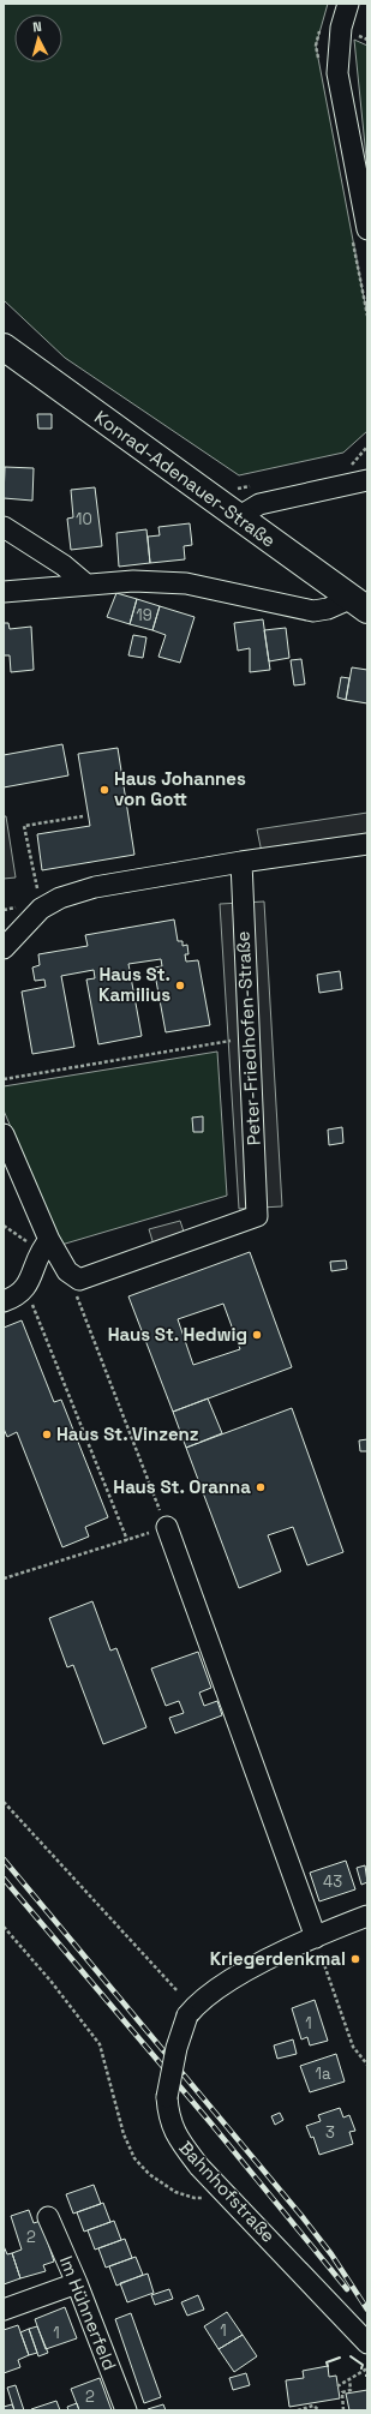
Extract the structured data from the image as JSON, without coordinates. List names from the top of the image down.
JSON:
{
  "streets": {
    "main road": ["Konrad-Adenauer-Straße"],
    "street": ["Peter-Friedhofen-Straße", "Bahnhofstraße", "Im Hühnerfeld"]
  },
  "places": [
    "Haus Johannes von Gott",
    "Haus St. Kamilius",
    "Haus St. Hedwig",
    "Haus St. Vinzenz",
    "Haus St. Oranna",
    "Kriegerdenkmal"
  ],
  "house_numbers": [
    "10",
    "19",
    "43",
    "1",
    "1a",
    "3",
    "2",
    "1",
    "1",
    "2"
  ],
  "north": "top"
}
